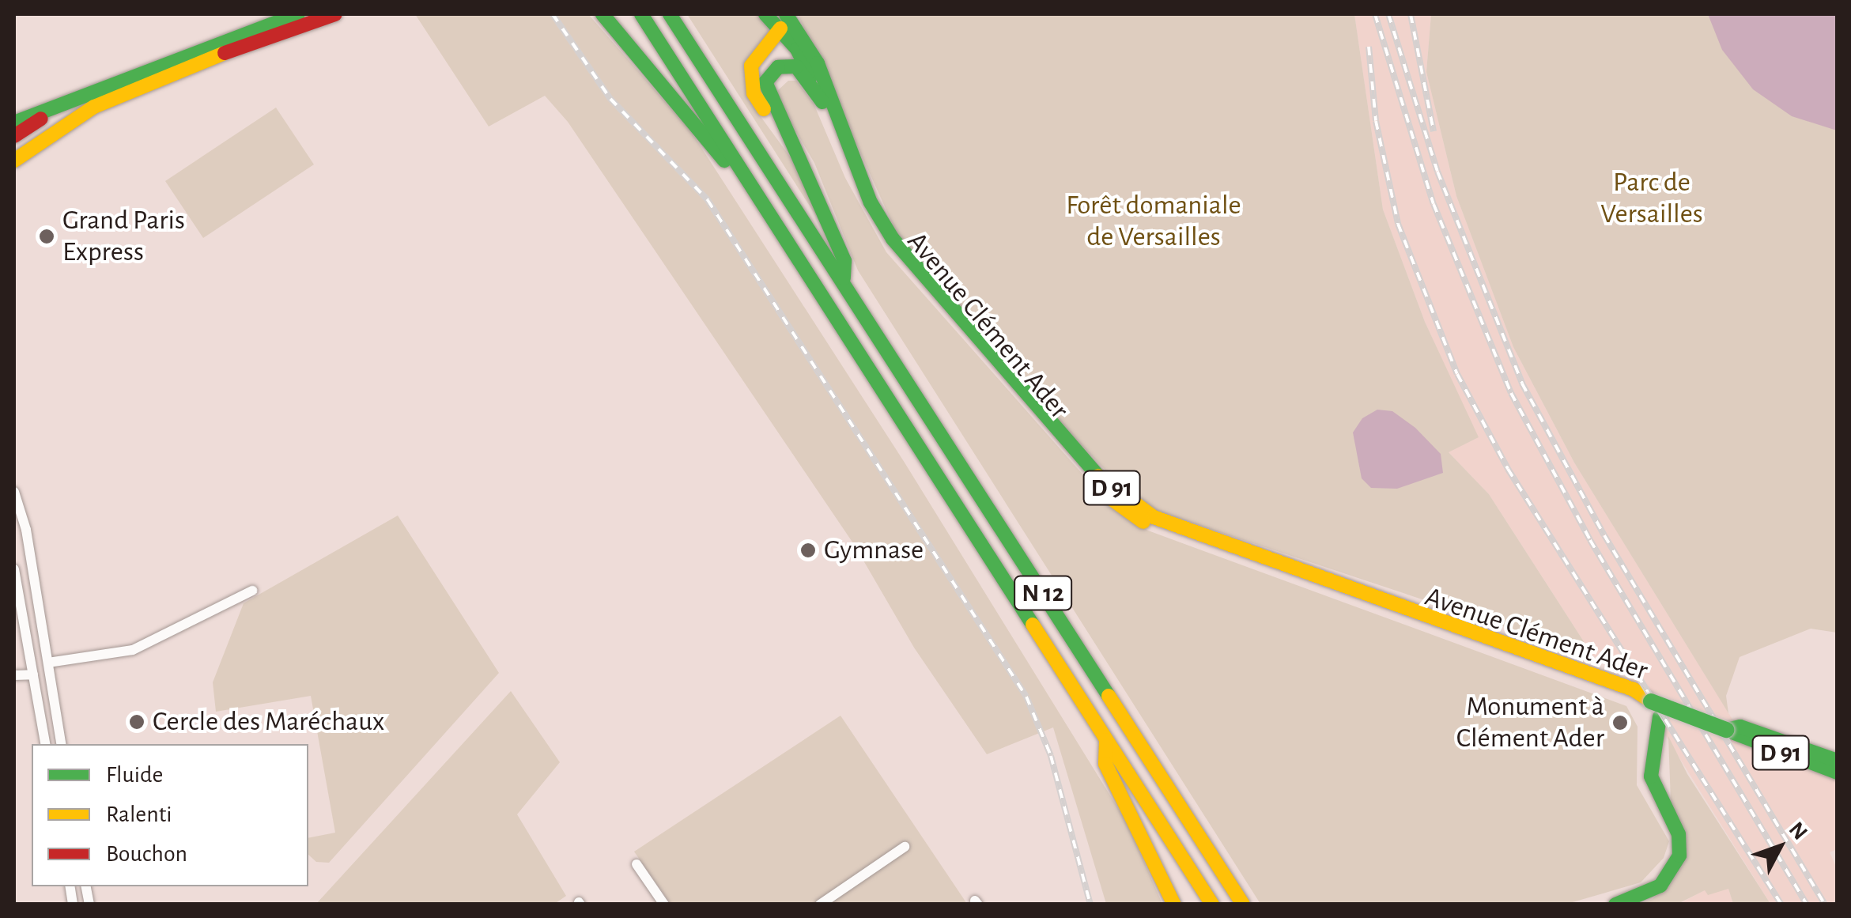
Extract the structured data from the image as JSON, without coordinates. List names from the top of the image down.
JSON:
{
  "streets": {
    "main road": ["Avenue Clément Ader", "D 91", "N 12"]
  },
  "crossings": [
    ["Avenue Clément Ader", "D 91"]
  ],
  "parks": ["Parc de Versailles", "Forêt domaniale de Versailles"],
  "places": [
    "Grand Paris Express",
    "Gymnase",
    "Cercle des Maréchaux",
    "Monument à Clément Ader"
  ],
  "legend": ["Fluide", "Ralenti", "Bouchon"],
  "north": "top right"
}
